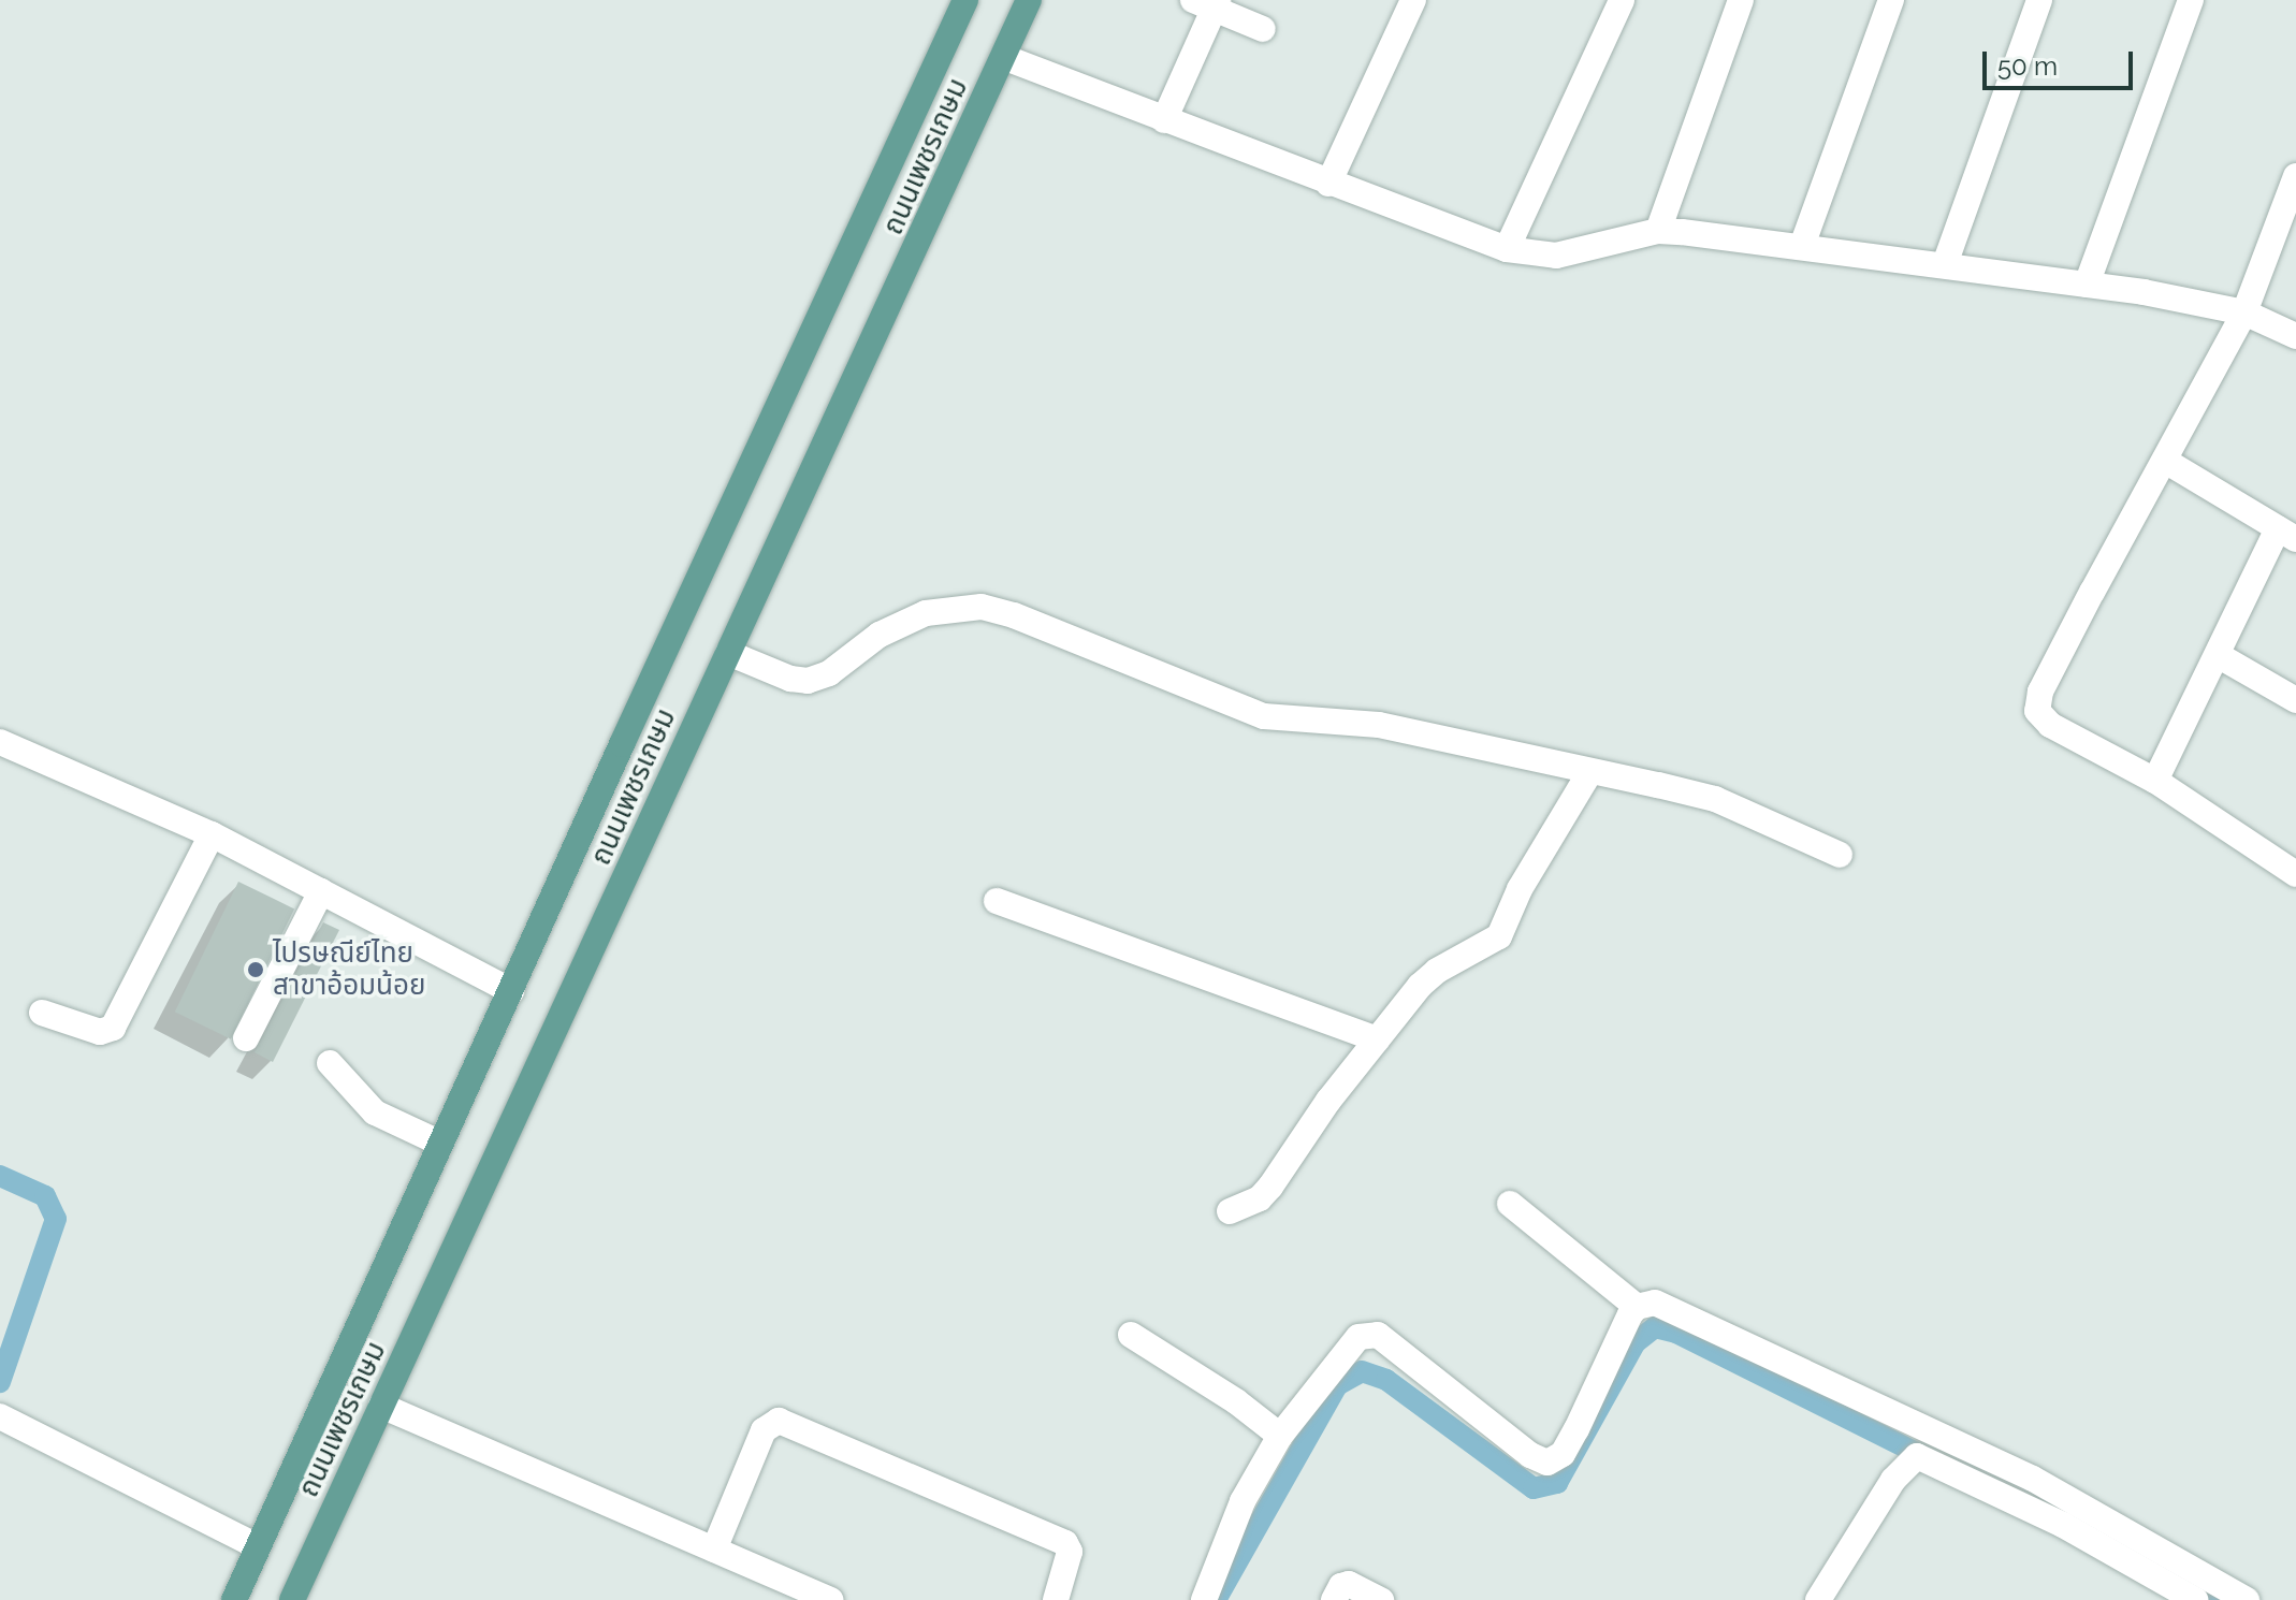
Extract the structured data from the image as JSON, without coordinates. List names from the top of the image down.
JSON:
{
  "streets": {
    "main road": ["ถนนเพชรเกษม"]
  },
  "places": ["ไปรษณีย์ไทย สาขาอ้อมน้อย"],
  "scale_bar": "50 m"
}
